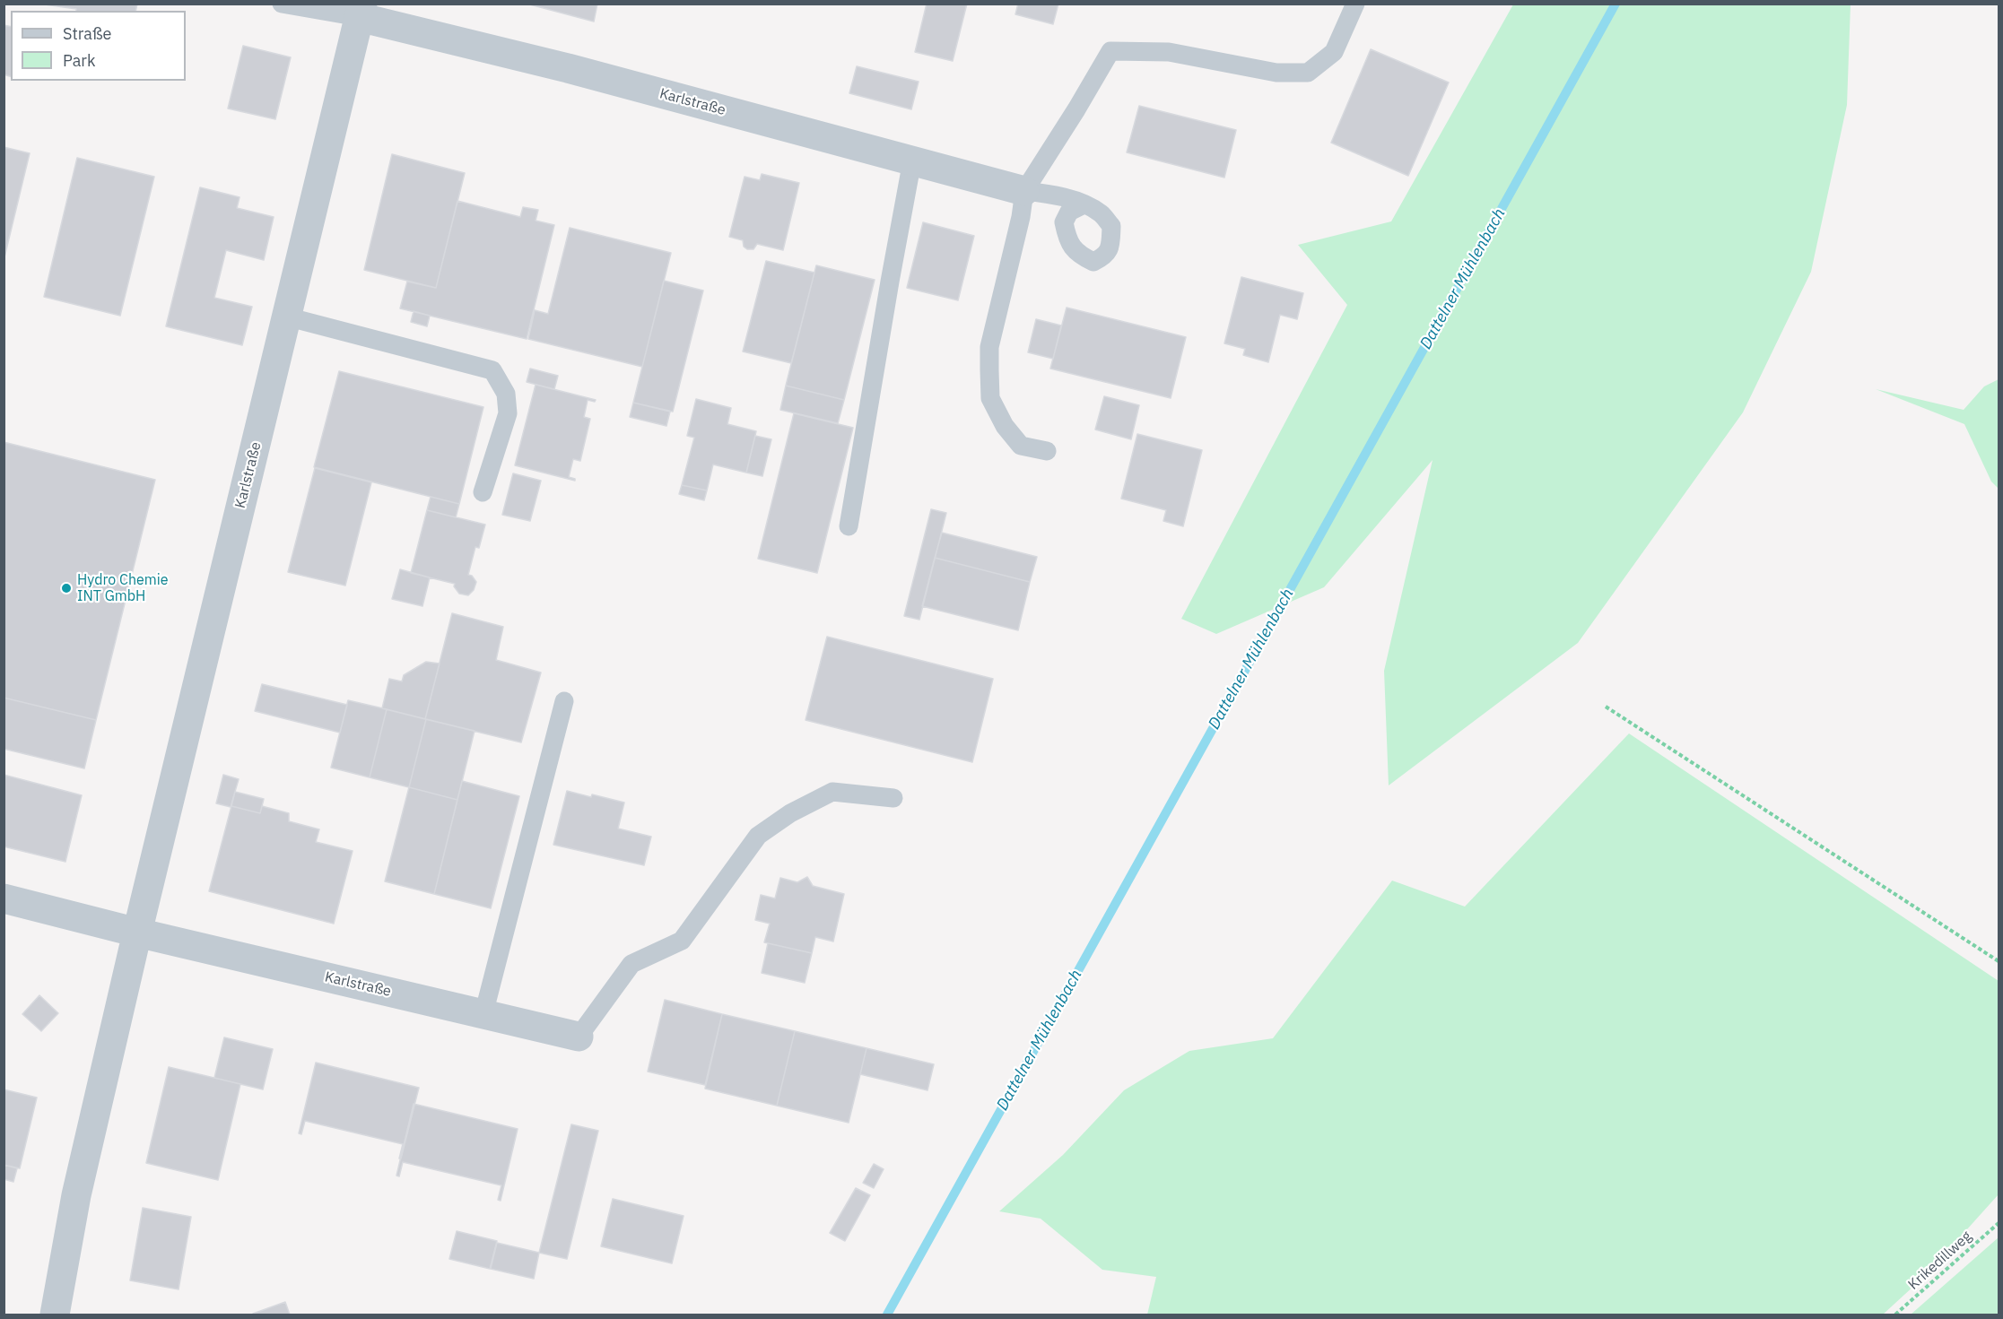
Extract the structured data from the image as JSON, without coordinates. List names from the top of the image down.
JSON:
{
  "streets": {
    "street": ["Karlstraße"],
    "path": ["Krikedillweg"]
  },
  "water": ["Dattelner Mühlenbach"],
  "places": ["Hydro Chemie INT GmbH"],
  "legend": ["Straße", "Park"]
}
